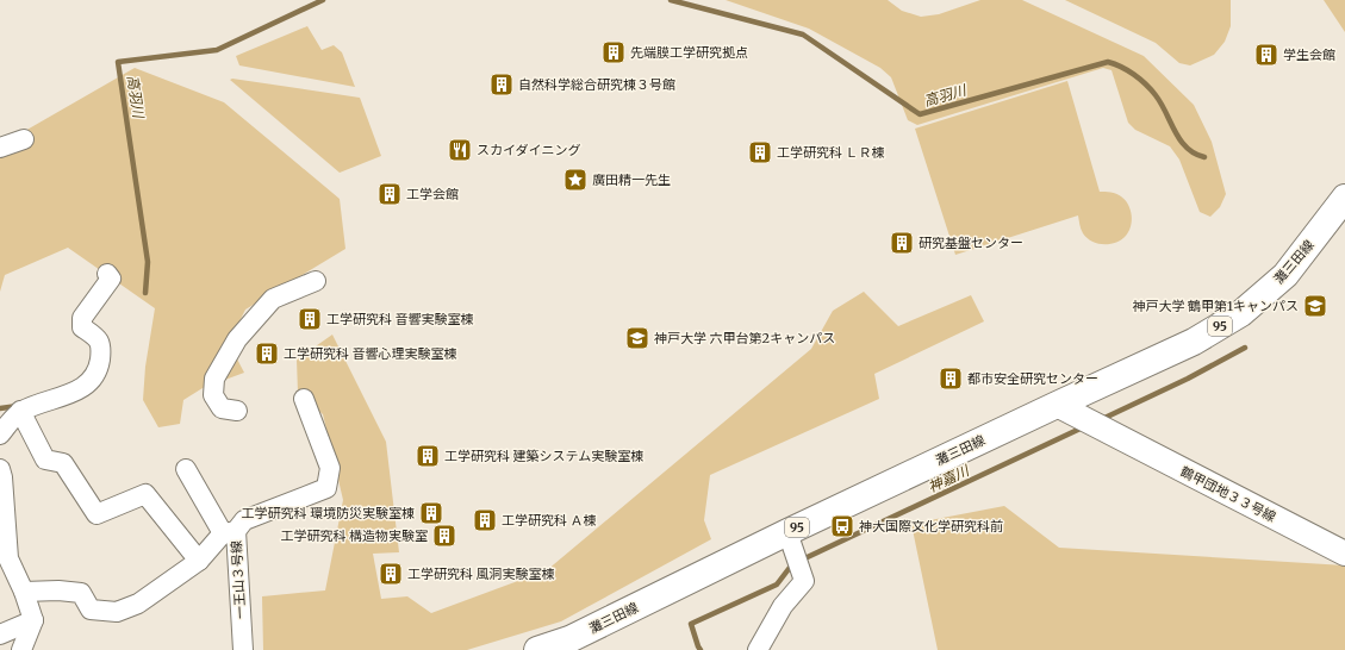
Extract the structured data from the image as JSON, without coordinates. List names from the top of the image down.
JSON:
{
  "streets": {
    "main road": ["灘三田線", "95"],
    "street": ["鶴甲団地３３号線", "一王山３号線"]
  },
  "crossings": [
    ["灘三田線", "鶴甲団地３３号線"]
  ],
  "water": ["高羽川", "神嘉川"],
  "places": {
    "building": [
      "先端膜工学研究拠点",
      "学生会館",
      "自然科学総合研究棟３号館",
      "工学研究科 ＬＲ棟",
      "工学会館",
      "研究基盤センター",
      "工学研究科 音響実験室棟",
      "工学研究科 音響心理実験室棟",
      "都市安全研究センター",
      "工学研究科 建築システム実験室棟",
      "工学研究科 環境防災実験室棟",
      "工学研究科 Ａ棟",
      "工学研究科 構造物実験室",
      "工学研究科 風洞実験室棟"
    ],
    "restaurant": ["スカイダイニング"],
    "place": ["廣田精一先生"],
    "school or university": ["神戸大学 鶴甲第1キャンパス", "神戸大学 六甲台第2キャンパス"],
    "bus stop": ["神大国際文化学研究科前"]
  }
}
